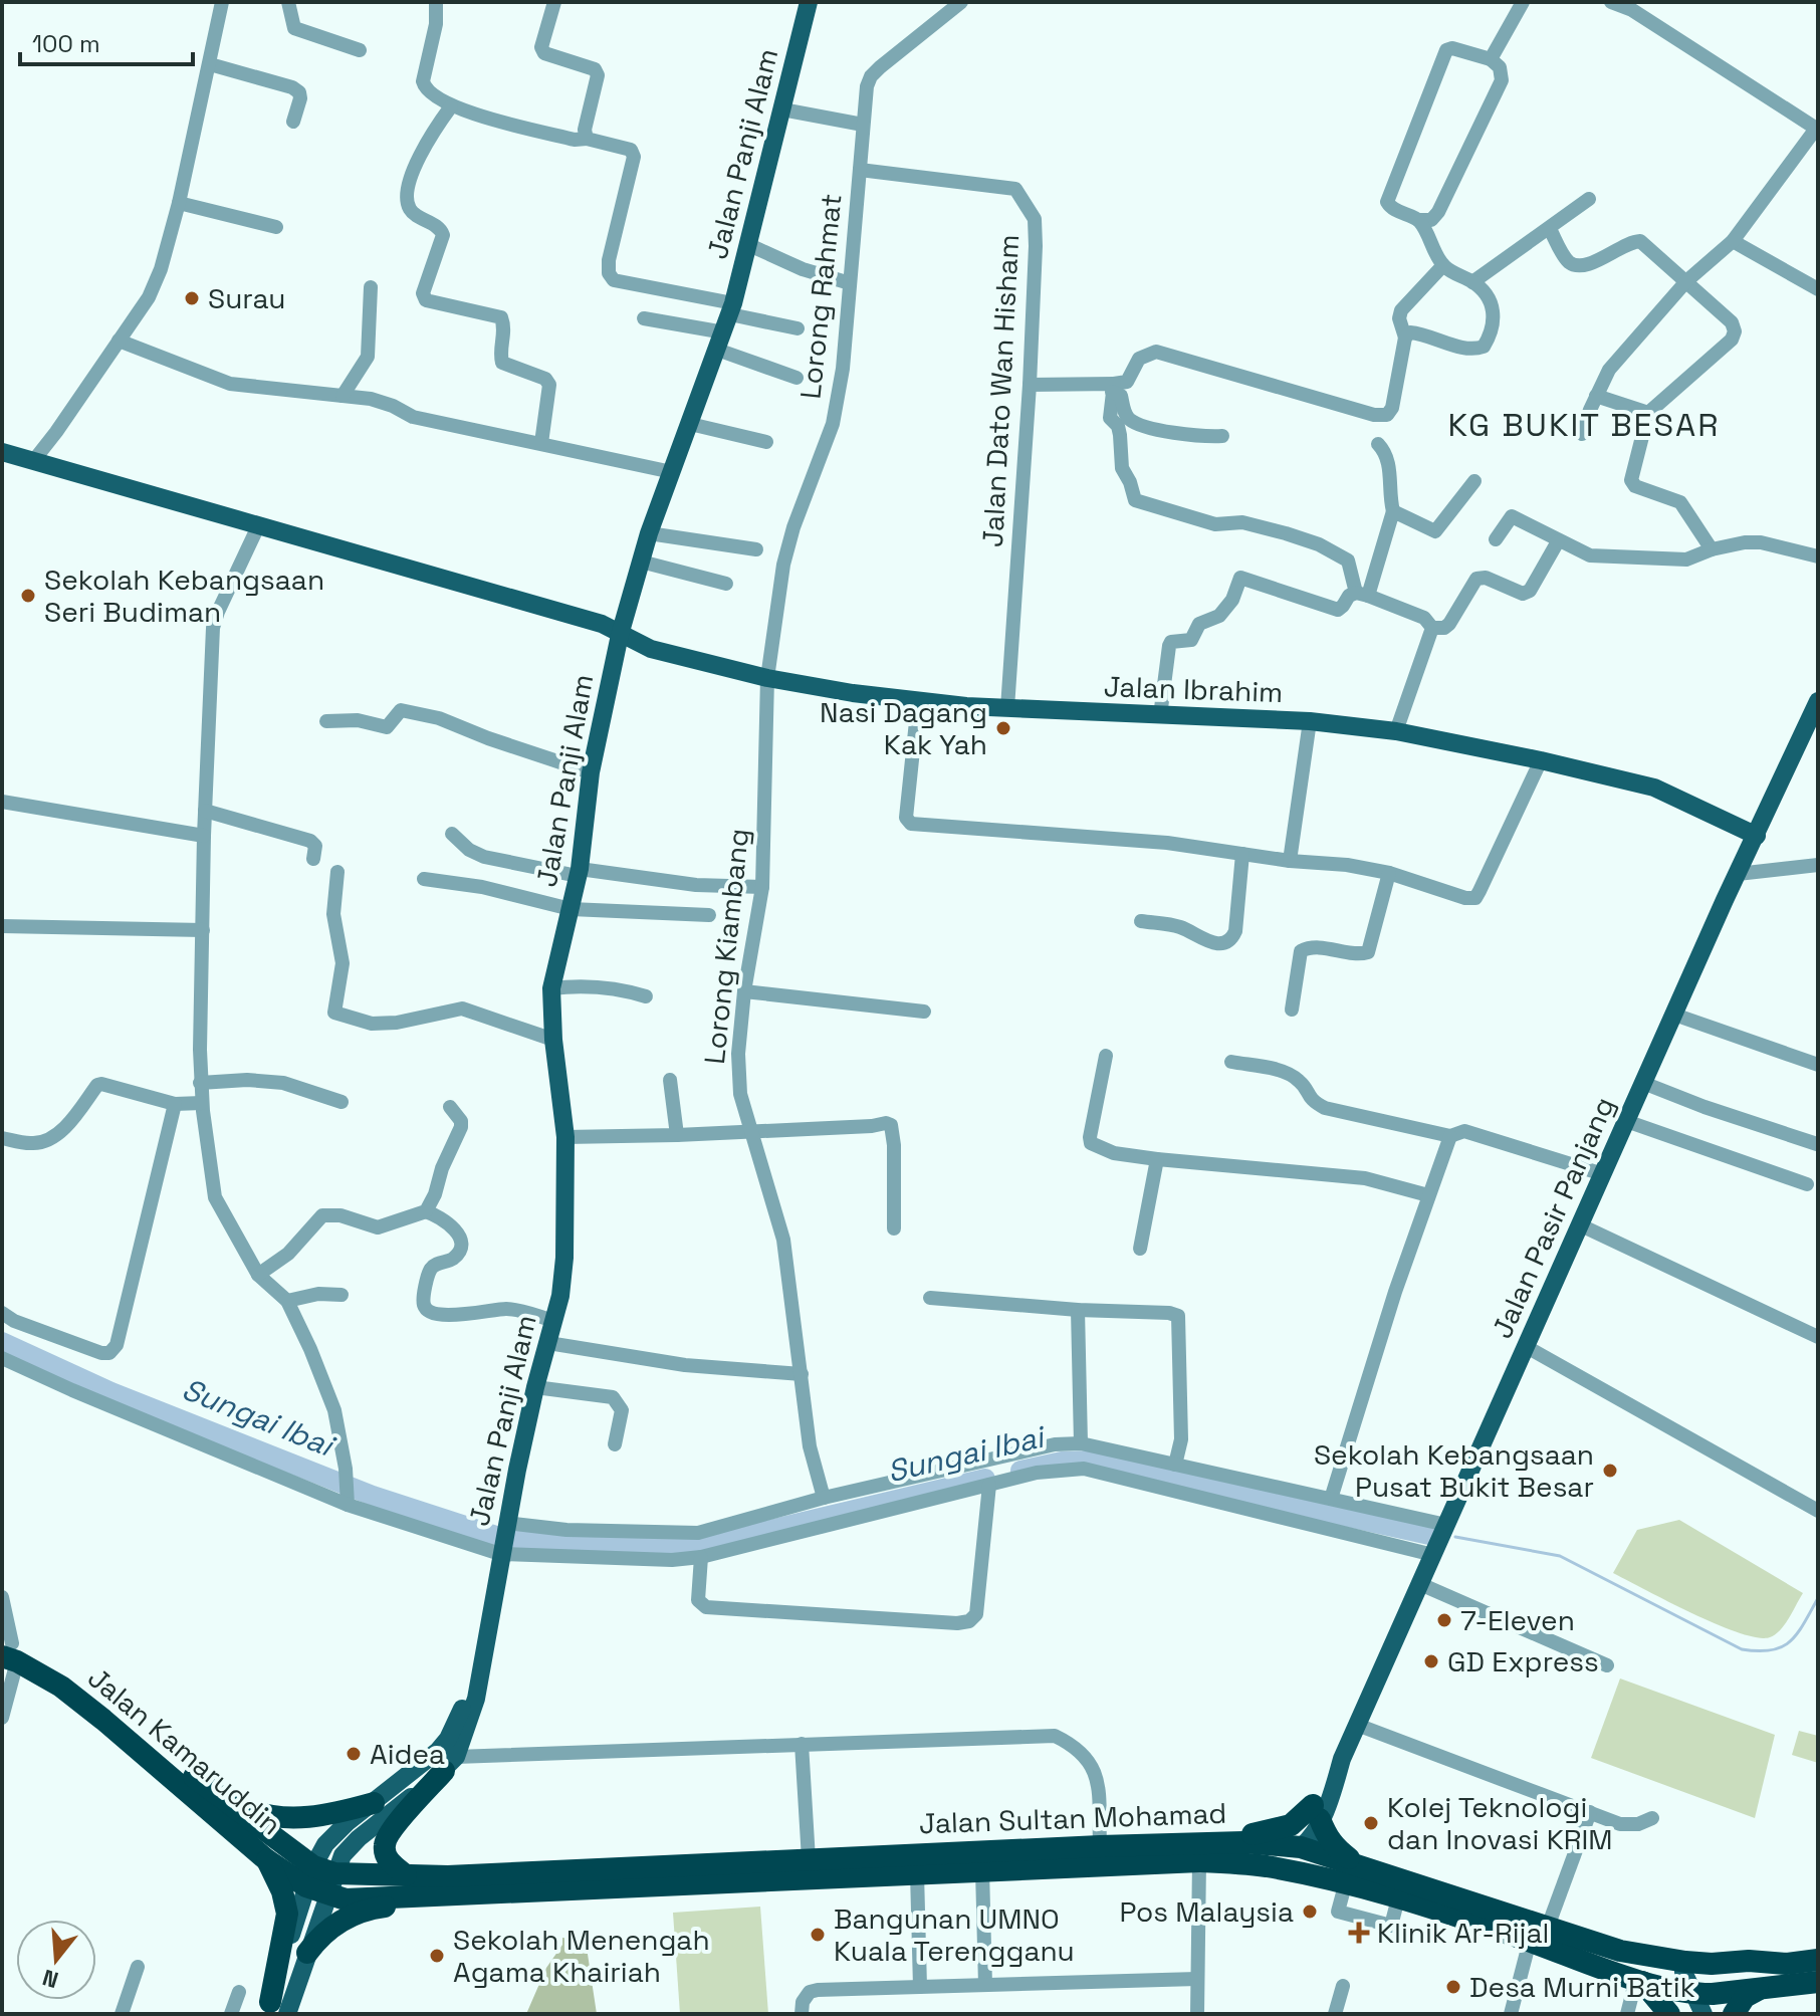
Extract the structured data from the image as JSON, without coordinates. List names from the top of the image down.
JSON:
{
  "streets": {
    "highway": ["Jalan Kamaruddin", "Jalan Sultan Mohamad"],
    "main road": ["Jalan Panji Alam", "Jalan Ibrahim", "Jalan Pasir Panjang"],
    "street": ["Lorong Rahmat", "Jalan Dato Wan Hisham", "Lorong Kiambang"]
  },
  "crossings": [
    ["Jalan Panji Alam", "Jalan Ibrahim"],
    ["Lorong Rahmat", "Jalan Dato Wan Hisham"],
    ["Lorong Rahmat", "Jalan Ibrahim"],
    ["Lorong Rahmat", "Lorong Kiambang"],
    ["Jalan Dato Wan Hisham", "Jalan Ibrahim"],
    ["Jalan Ibrahim", "Lorong Kiambang"],
    ["Jalan Ibrahim", "Jalan Pasir Panjang"],
    ["Jalan Pasir Panjang", "Jalan Sultan Mohamad"],
    ["Jalan Kamaruddin", "Jalan Sultan Mohamad"]
  ],
  "districts": ["KG BUKIT BESAR"],
  "water": ["Sungai Ibai"],
  "places": {
    "other": [
      "Surau",
      "Sekolah Kebangsaan Seri Budiman",
      "Nasi Dagang Kak Yah",
      "Sekolah Kebangsaan Pusat Bukit Besar",
      "7-Eleven",
      "GD Express",
      "Aidea",
      "Kolej Teknologi dan Inovasi KRIM",
      "Pos Malaysia",
      "Bangunan UMNO Kuala Terengganu",
      "Sekolah Menengah Agama Khairiah",
      "Desa Murni Batik"
    ],
    "health": ["Klinik Ar-Rijal"]
  },
  "scale_bar": "100 m",
  "north": "bottom"
}
